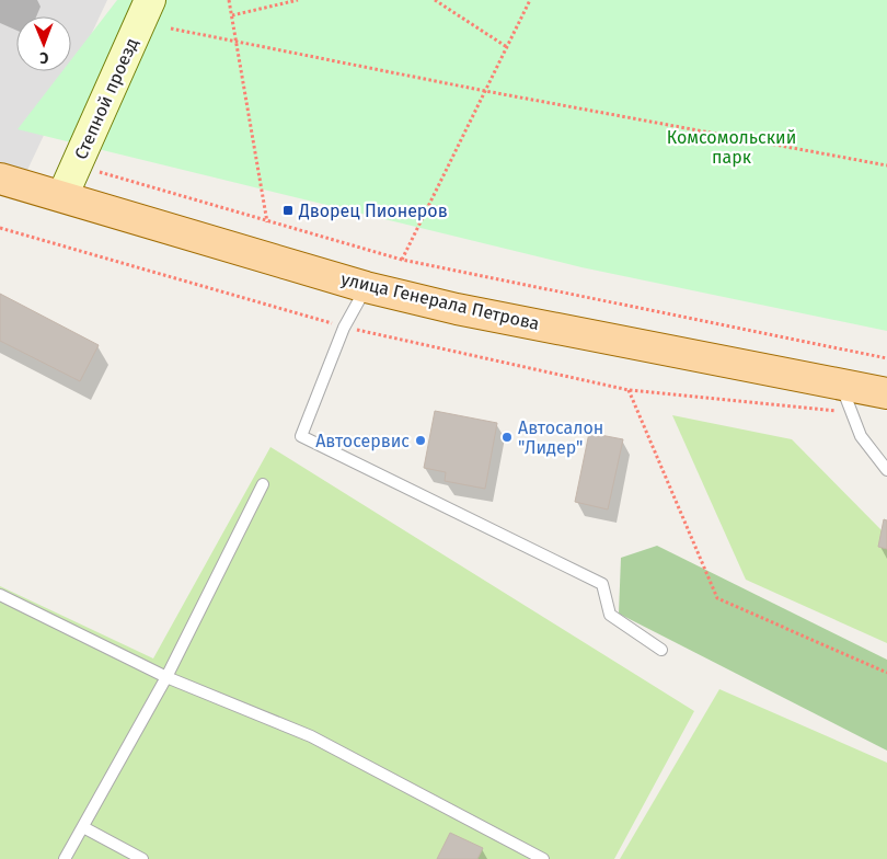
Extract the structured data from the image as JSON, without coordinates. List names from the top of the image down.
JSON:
{
  "streets": {
    "main road": ["Степной проезд", "улица Генерала Петрова"]
  },
  "crossings": [
    ["Степной проезд", "улица Генерала Петрова"]
  ],
  "parks": ["Комсомольский парк"],
  "places": {
    "transit": ["Дворец Пионеров"],
    "other": ["Автосалон \"Лидер\"", "Автосервис"]
  },
  "north": "bottom"
}
